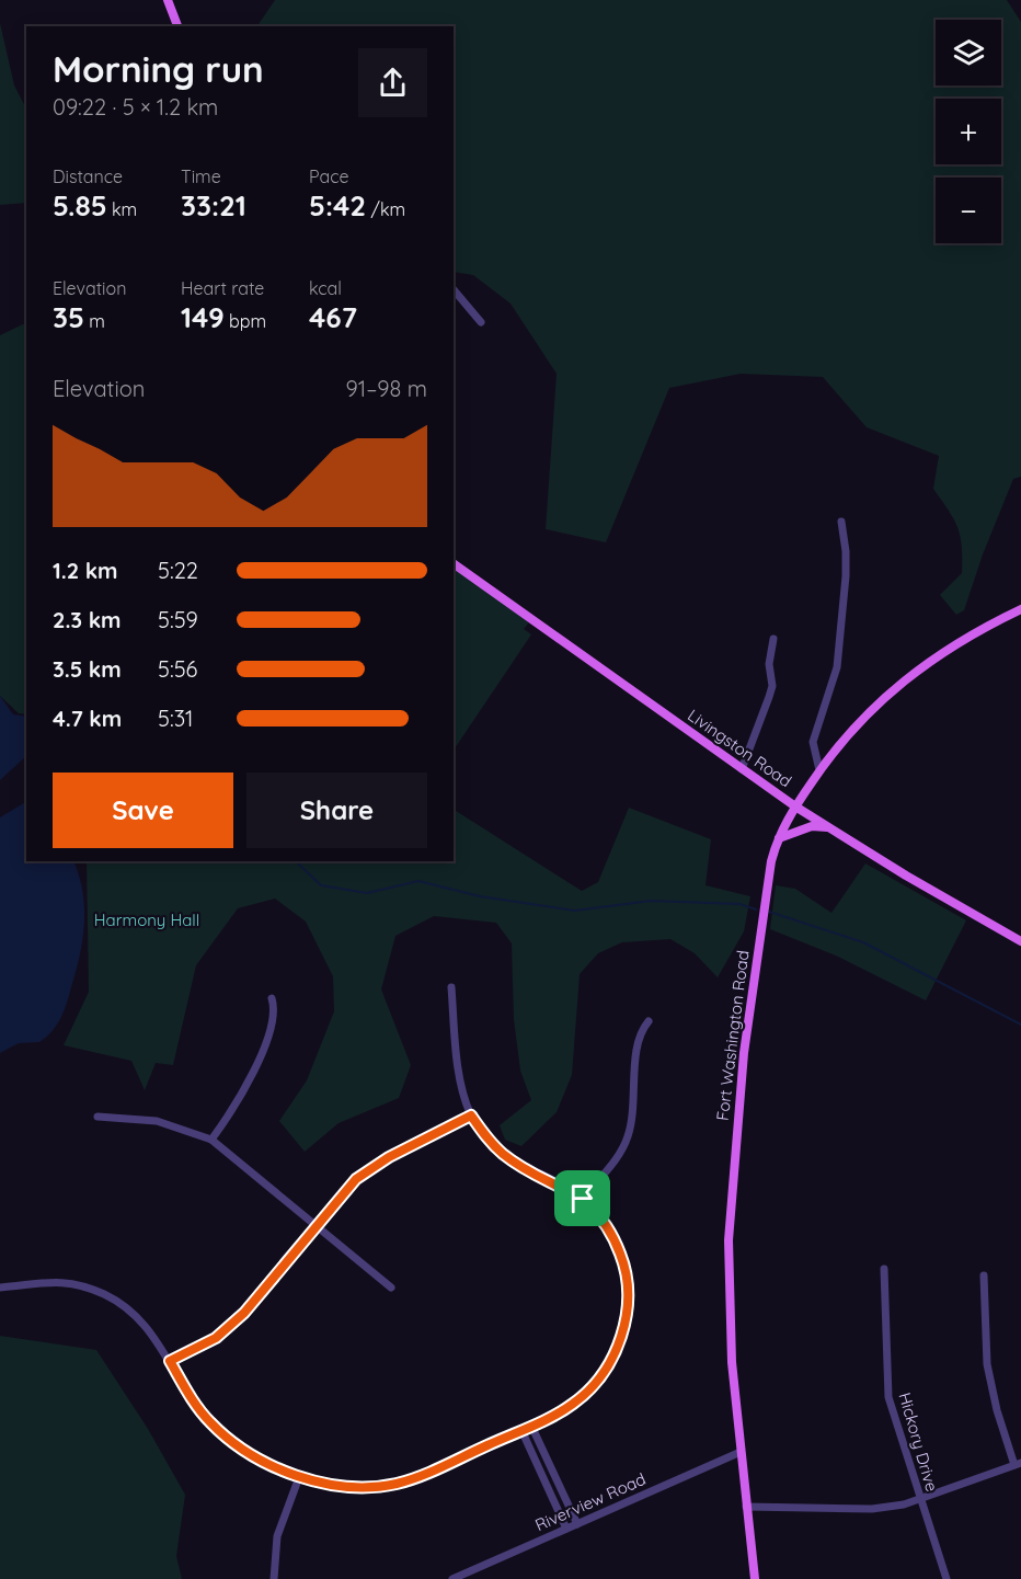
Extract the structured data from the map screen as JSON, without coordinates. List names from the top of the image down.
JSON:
{
  "streets": {
    "main road": ["Livingston Road", "Fort Washington Road"],
    "street": ["Hickory Drive", "Riverview Road"]
  },
  "crossings": [
    ["Livingston Road", "Fort Washington Road"],
    ["Fort Washington Road", "Riverview Road"]
  ],
  "parks": ["Harmony Hall"],
  "page": {
    "map_buttons": ["+", "−"],
    "heading": ["Morning run", "09:22 · 5 × 1.2 km"],
    "stats": [
      ["Distance", "5.85 km"],
      ["Time", "33:21"],
      ["Pace", "5:42 /km"],
      ["Elevation", "35 m"],
      ["Heart rate", "149 bpm"],
      ["kcal", "467"]
    ],
    "chart": ["Elevation", "91–98 m"],
    "list": [
      {
        "name": "1.2 km",
        "note": "5:22"
      },
      {
        "name": "2.3 km",
        "note": "5:59"
      },
      {
        "name": "3.5 km",
        "note": "5:56"
      },
      {
        "name": "4.7 km",
        "note": "5:31"
      }
    ],
    "buttons": ["Save", "Share"]
  }
}
